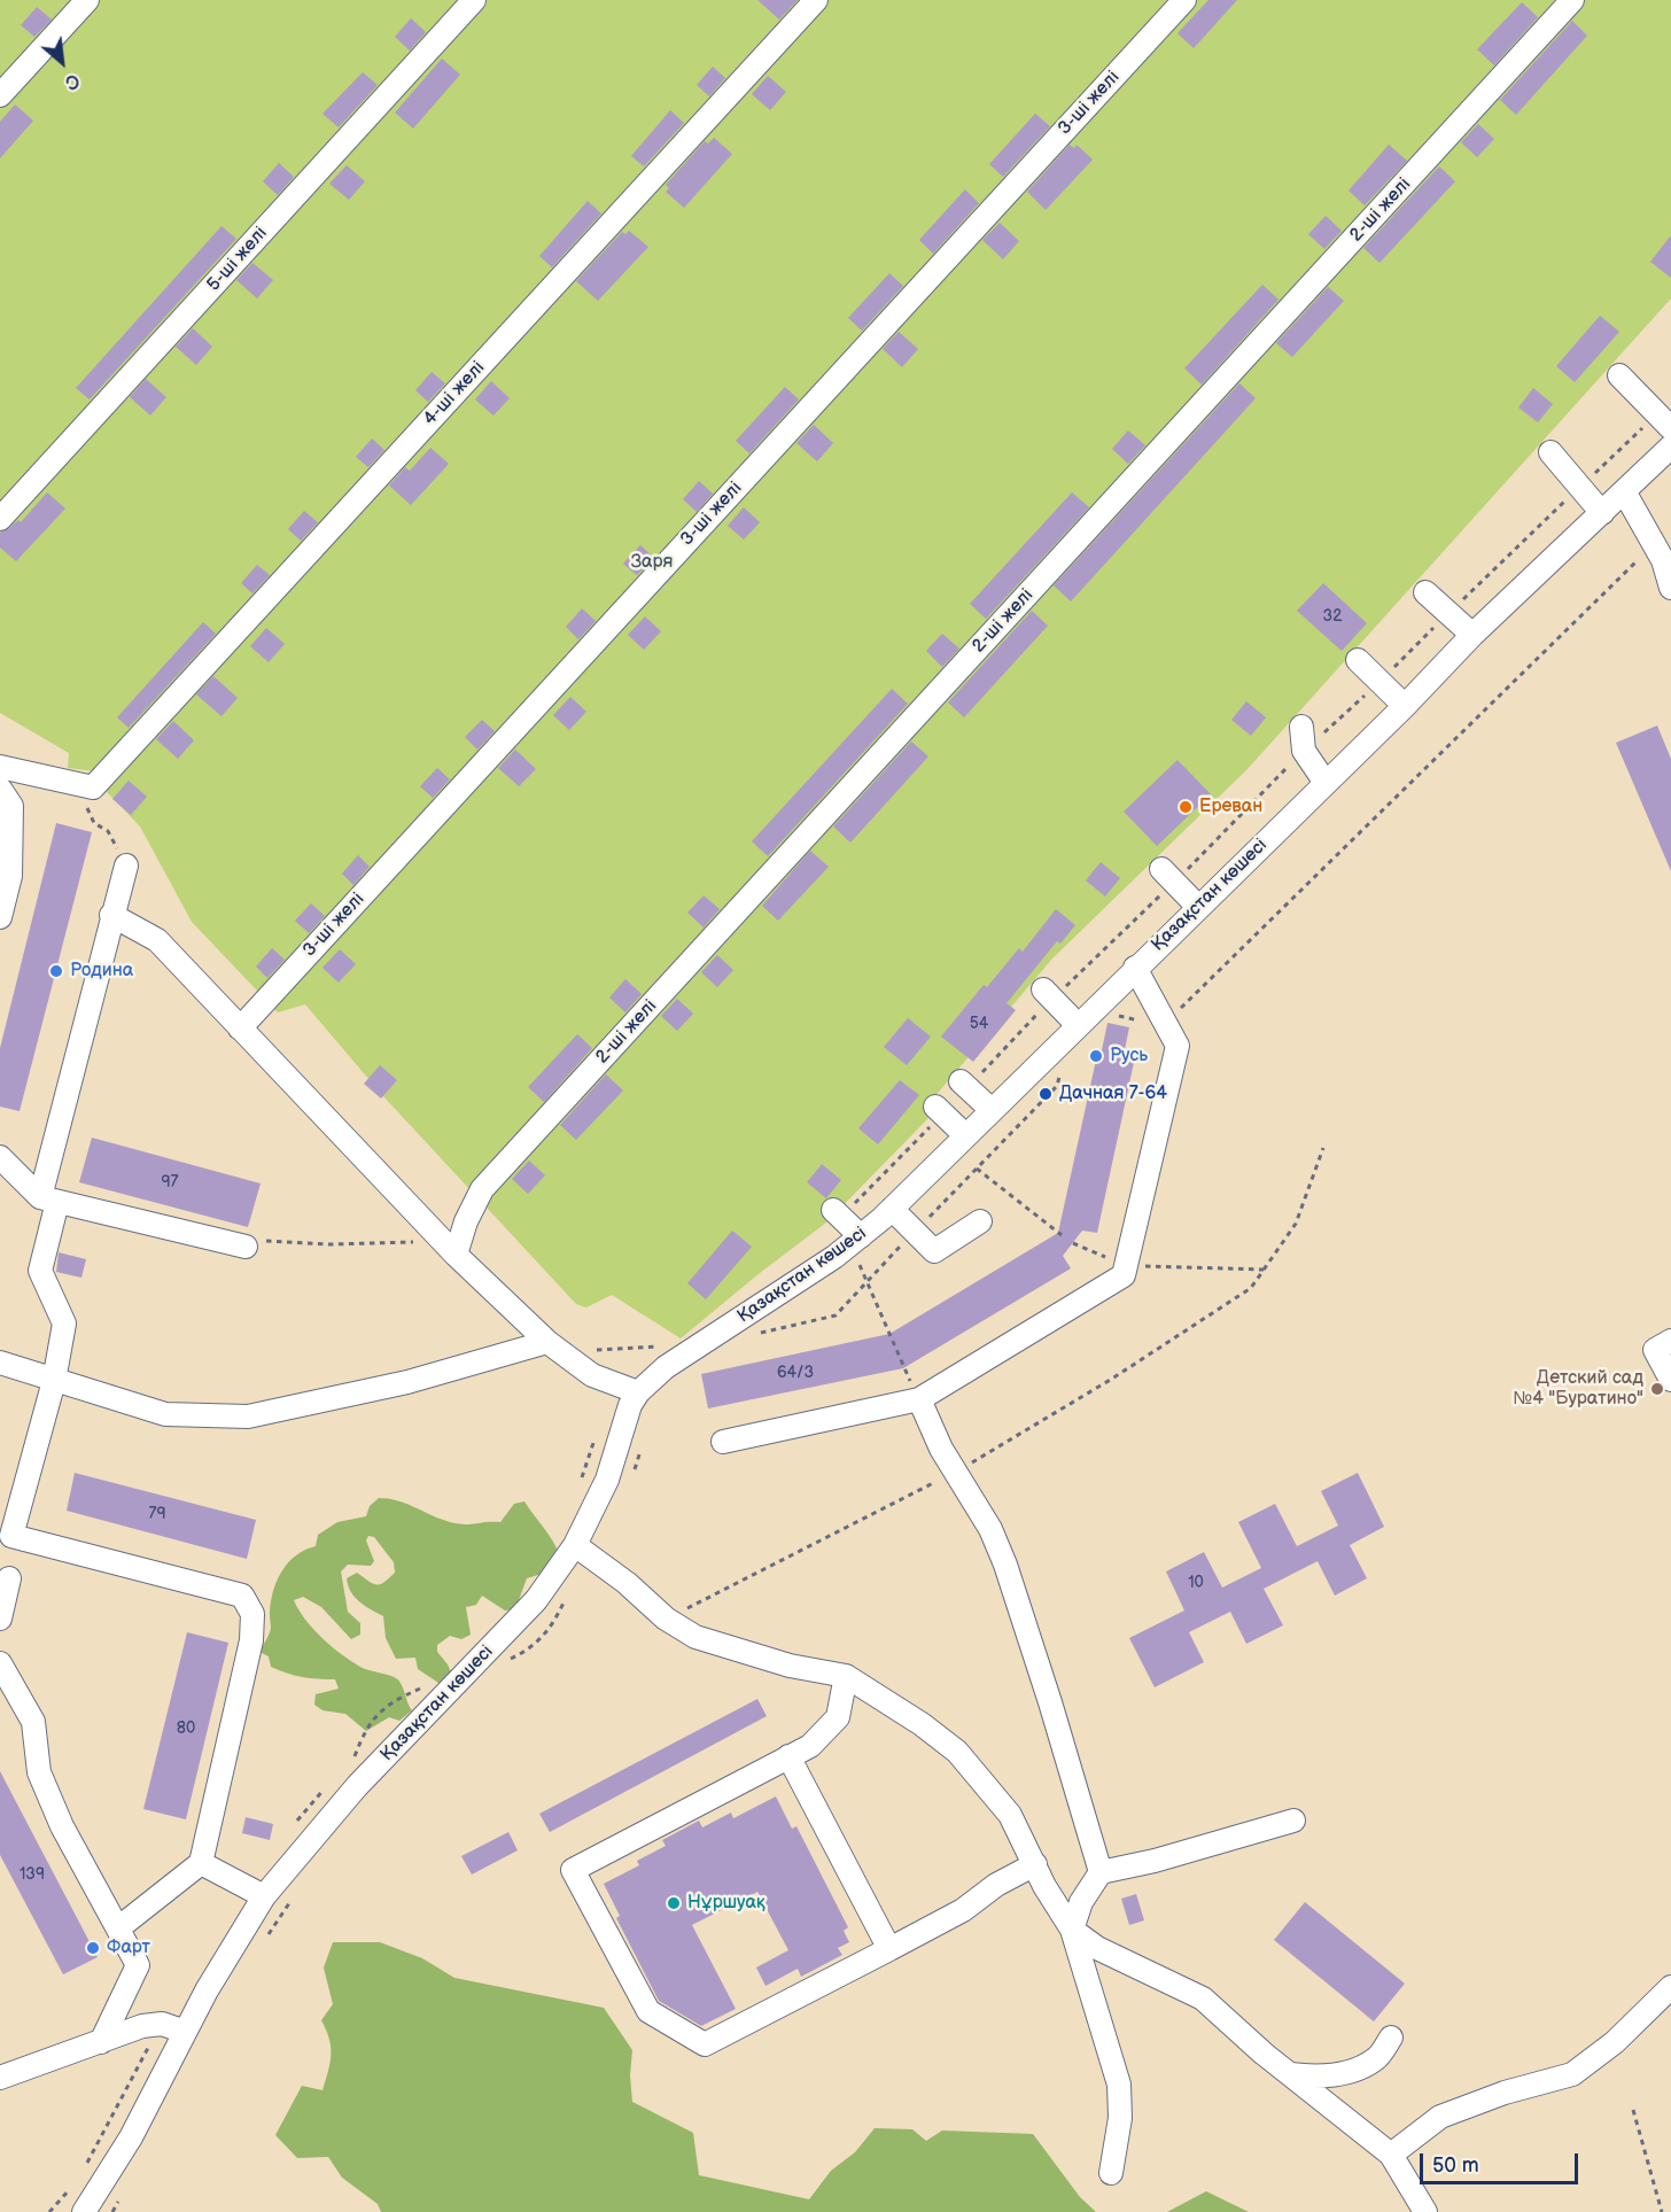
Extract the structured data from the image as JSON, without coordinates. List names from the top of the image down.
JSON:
{
  "streets": {
    "street": [
      "3-ші желі",
      "2-ші желі",
      "5-ші желі",
      "4-ші желі",
      "Қазақстан көшесі"
    ]
  },
  "parks": ["Заря"],
  "places": [
    "Ереван",
    "Родина",
    "Русь",
    "Дачная 7-64",
    "Детский сад №4 \"Буратино\"",
    "Нұршуақ",
    "Фарт"
  ],
  "house_numbers": [
    "32",
    "54",
    "97",
    "64/3",
    "79",
    "10",
    "80",
    "139"
  ],
  "scale_bar": "50 m",
  "north": "bottom right"
}
